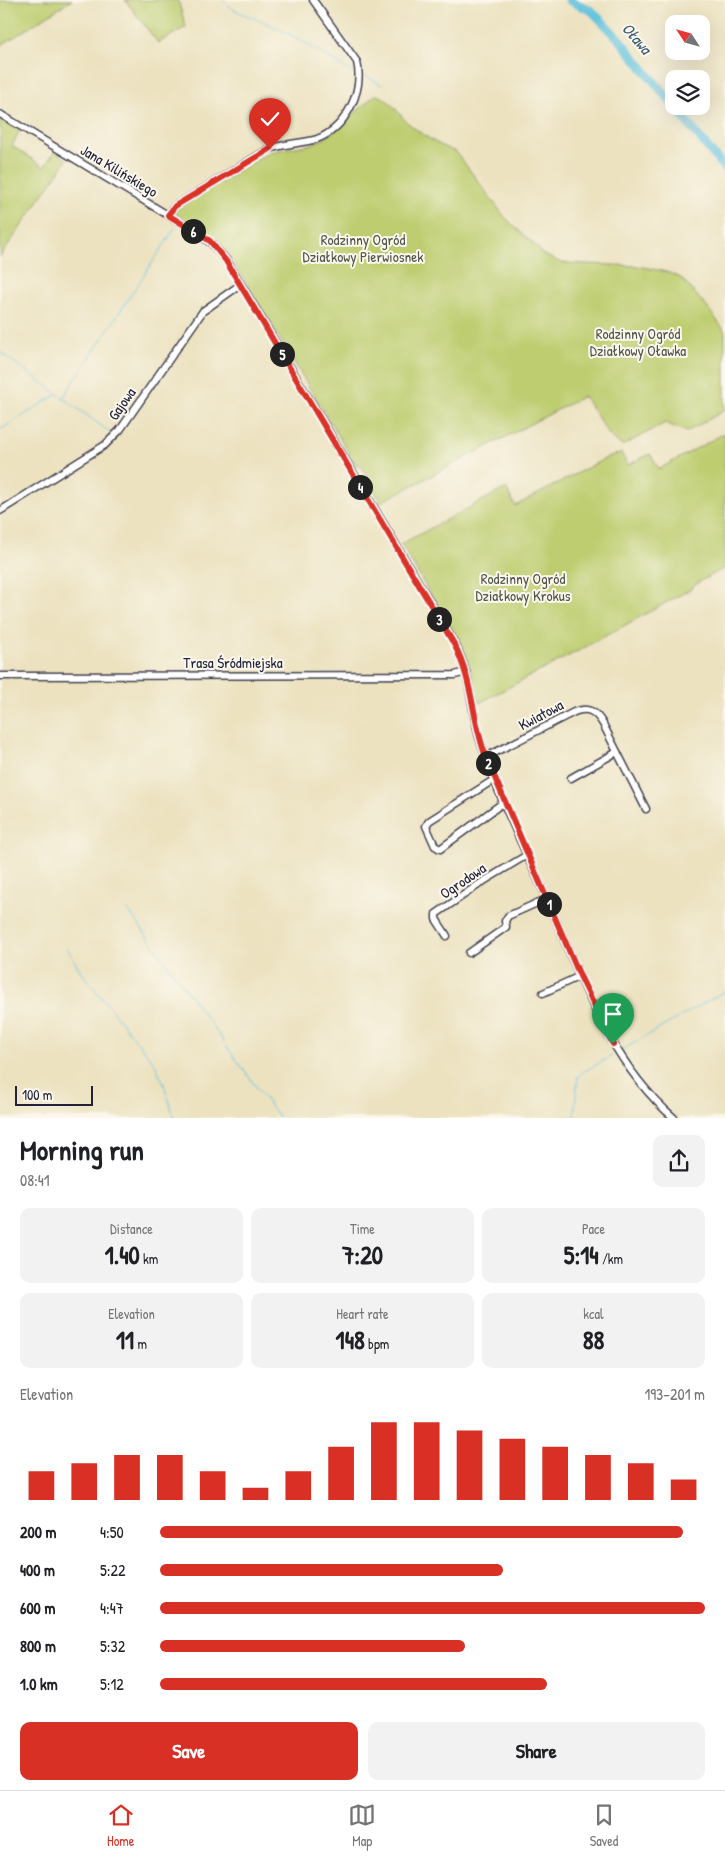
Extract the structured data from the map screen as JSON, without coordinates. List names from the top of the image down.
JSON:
{
  "streets": {
    "street": [
      "Jana Kilińskiego",
      "Gajowa",
      "Trasa Śródmiejska",
      "Kwiatowa",
      "Ogrodowa"
    ]
  },
  "crossings": [
    ["Jana Kilińskiego", "Gajowa"],
    ["Jana Kilińskiego", "Trasa Śródmiejska"],
    ["Jana Kilińskiego", "Kwiatowa"],
    ["Jana Kilińskiego", "Ogrodowa"]
  ],
  "water": ["Oława"],
  "parks": ["Rodzinny Ogród Działkowy Pierwiosnek", "Rodzinny Ogród Działkowy Oławka", "Rodzinny Ogród Działkowy Krokus"],
  "scale_bar": "100 m",
  "north": "top left",
  "page": {
    "pins": [
      "6",
      "5",
      "4",
      "3",
      "2",
      "1"
    ],
    "scale": "100 m",
    "heading": ["Morning run", "08:41"],
    "stats": [
      ["Distance", "1.40 km"],
      ["Time", "7:20"],
      ["Pace", "5:14 /km"],
      ["Elevation", "11 m"],
      ["Heart rate", "148 bpm"],
      ["kcal", "88"]
    ],
    "chart": ["Elevation", "193–201 m"],
    "list": [
      {
        "name": "200 m",
        "note": "4:50"
      },
      {
        "name": "400 m",
        "note": "5:22"
      },
      {
        "name": "600 m",
        "note": "4:47"
      },
      {
        "name": "800 m",
        "note": "5:32"
      },
      {
        "name": "1.0 km",
        "note": "5:12"
      }
    ],
    "buttons": ["Save", "Share"],
    "tabs": ["Home", "Map", "Saved"]
  }
}
